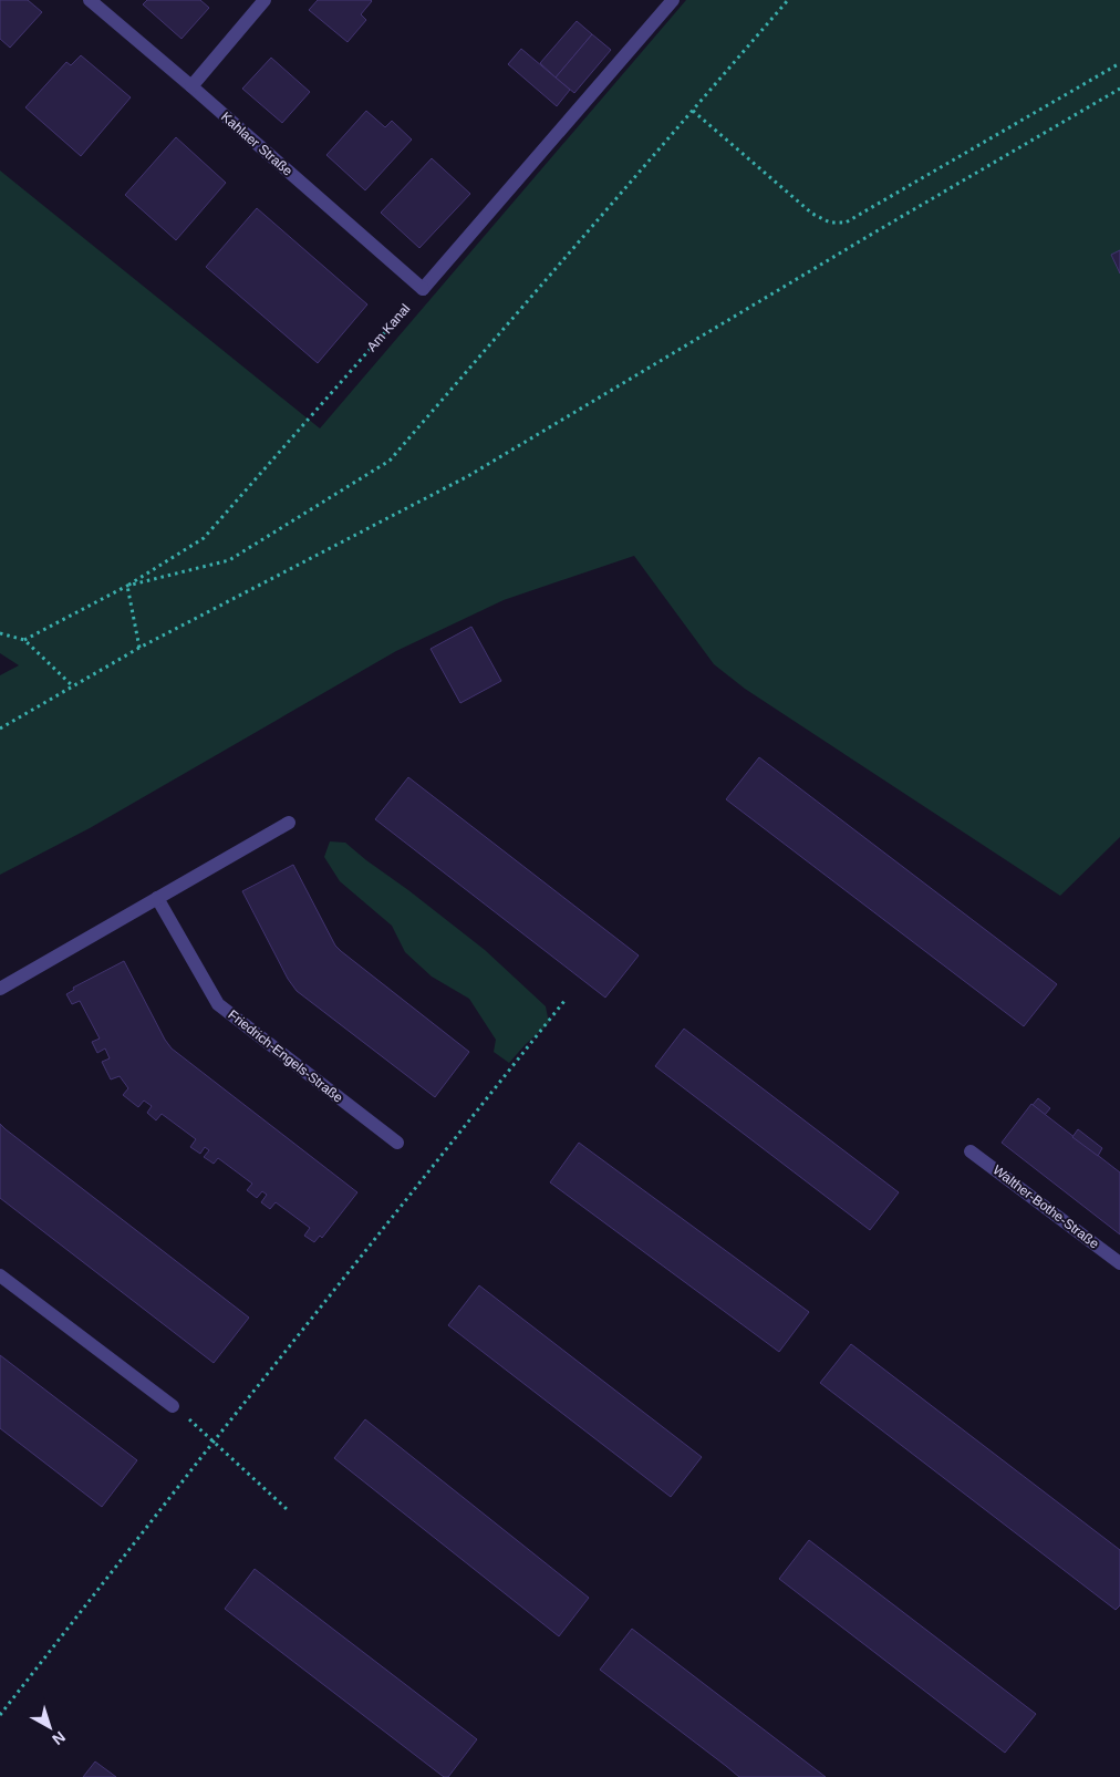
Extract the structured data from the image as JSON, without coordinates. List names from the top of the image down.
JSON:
{
  "streets": {
    "street": ["Kahlaer Straße", "Friedrich-Engels-Straße", "Walther-Bothe-Straße"],
    "path": ["Am Kanal"]
  },
  "crossings": [
    ["Kahlaer Straße", "Am Kanal"]
  ],
  "north": "bottom right"
}
